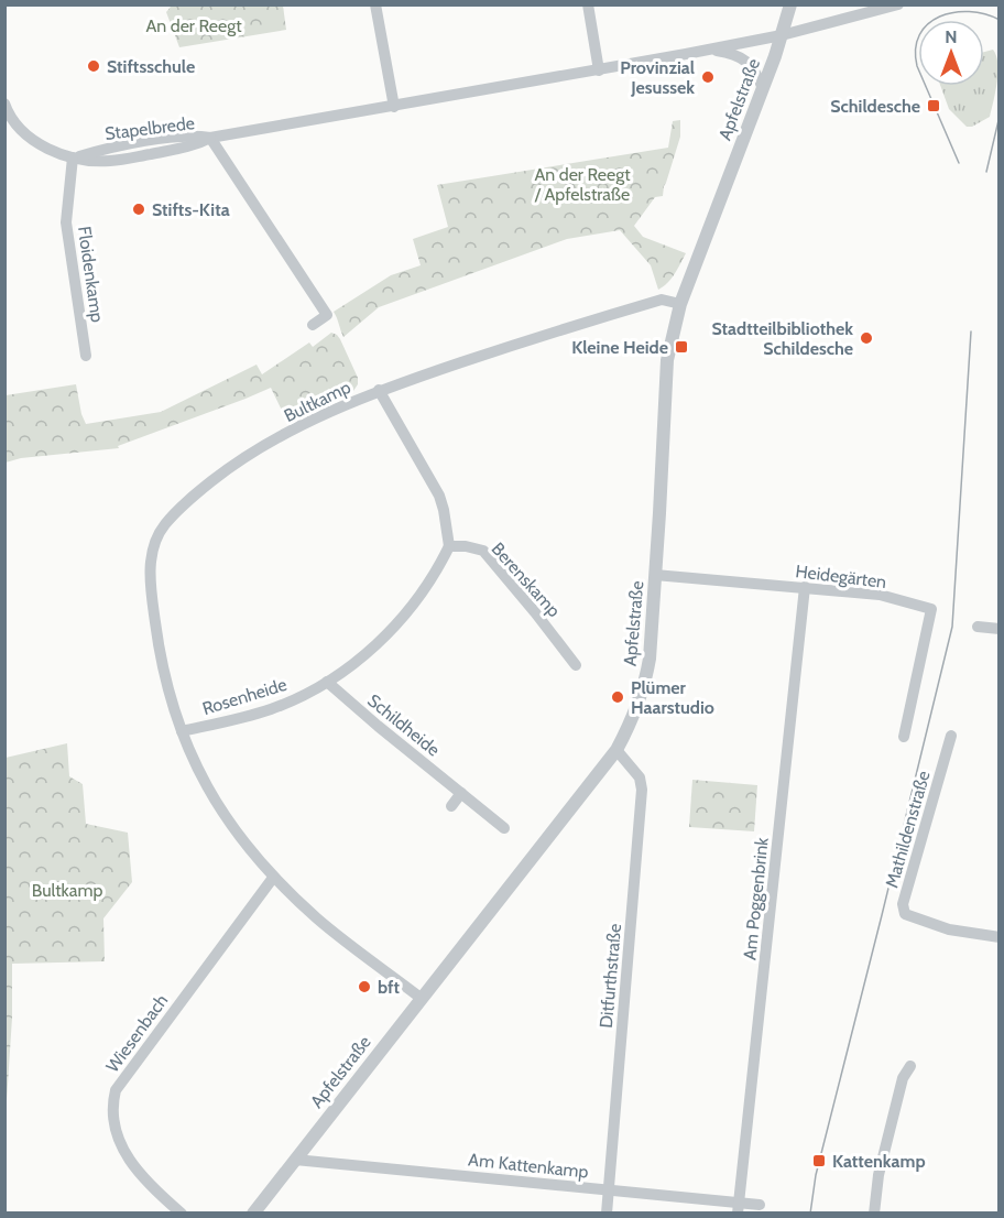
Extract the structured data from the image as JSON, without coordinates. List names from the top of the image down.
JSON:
{
  "streets": {
    "street": [
      "Apfelstraße",
      "Stapelbrede",
      "Floidenkamp",
      "Bultkamp",
      "Heidegärten",
      "Berenskamp",
      "Rosenheide",
      "Schildheide",
      "Mathildenstraße",
      "Am Poggenbrink",
      "Ditfurthstraße",
      "Wiesenbach",
      "Am Kattenkamp"
    ]
  },
  "crossings": [
    ["Apfelstraße", "Bultkamp"],
    ["Apfelstraße", "Heidegärten"],
    ["Apfelstraße", "Ditfurthstraße"],
    ["Apfelstraße", "Am Kattenkamp"],
    ["Stapelbrede", "Floidenkamp"],
    ["Bultkamp", "Rosenheide"],
    ["Bultkamp", "Wiesenbach"],
    ["Heidegärten", "Am Poggenbrink"],
    ["Berenskamp", "Rosenheide"],
    ["Rosenheide", "Schildheide"],
    ["Am Poggenbrink", "Am Kattenkamp"],
    ["Ditfurthstraße", "Am Kattenkamp"]
  ],
  "parks": ["An der Reegt", "An der Reegt / Apfelstraße", "Bultkamp"],
  "places": {
    "other": [
      "Stiftsschule",
      "Provinzial Jesussek",
      "Stifts-Kita",
      "Stadtteilbibliothek Schildesche",
      "Plümer Haarstudio",
      "bft"
    ],
    "transit": ["Schildesche", "Kleine Heide", "Kattenkamp"]
  },
  "north": "top"
}
